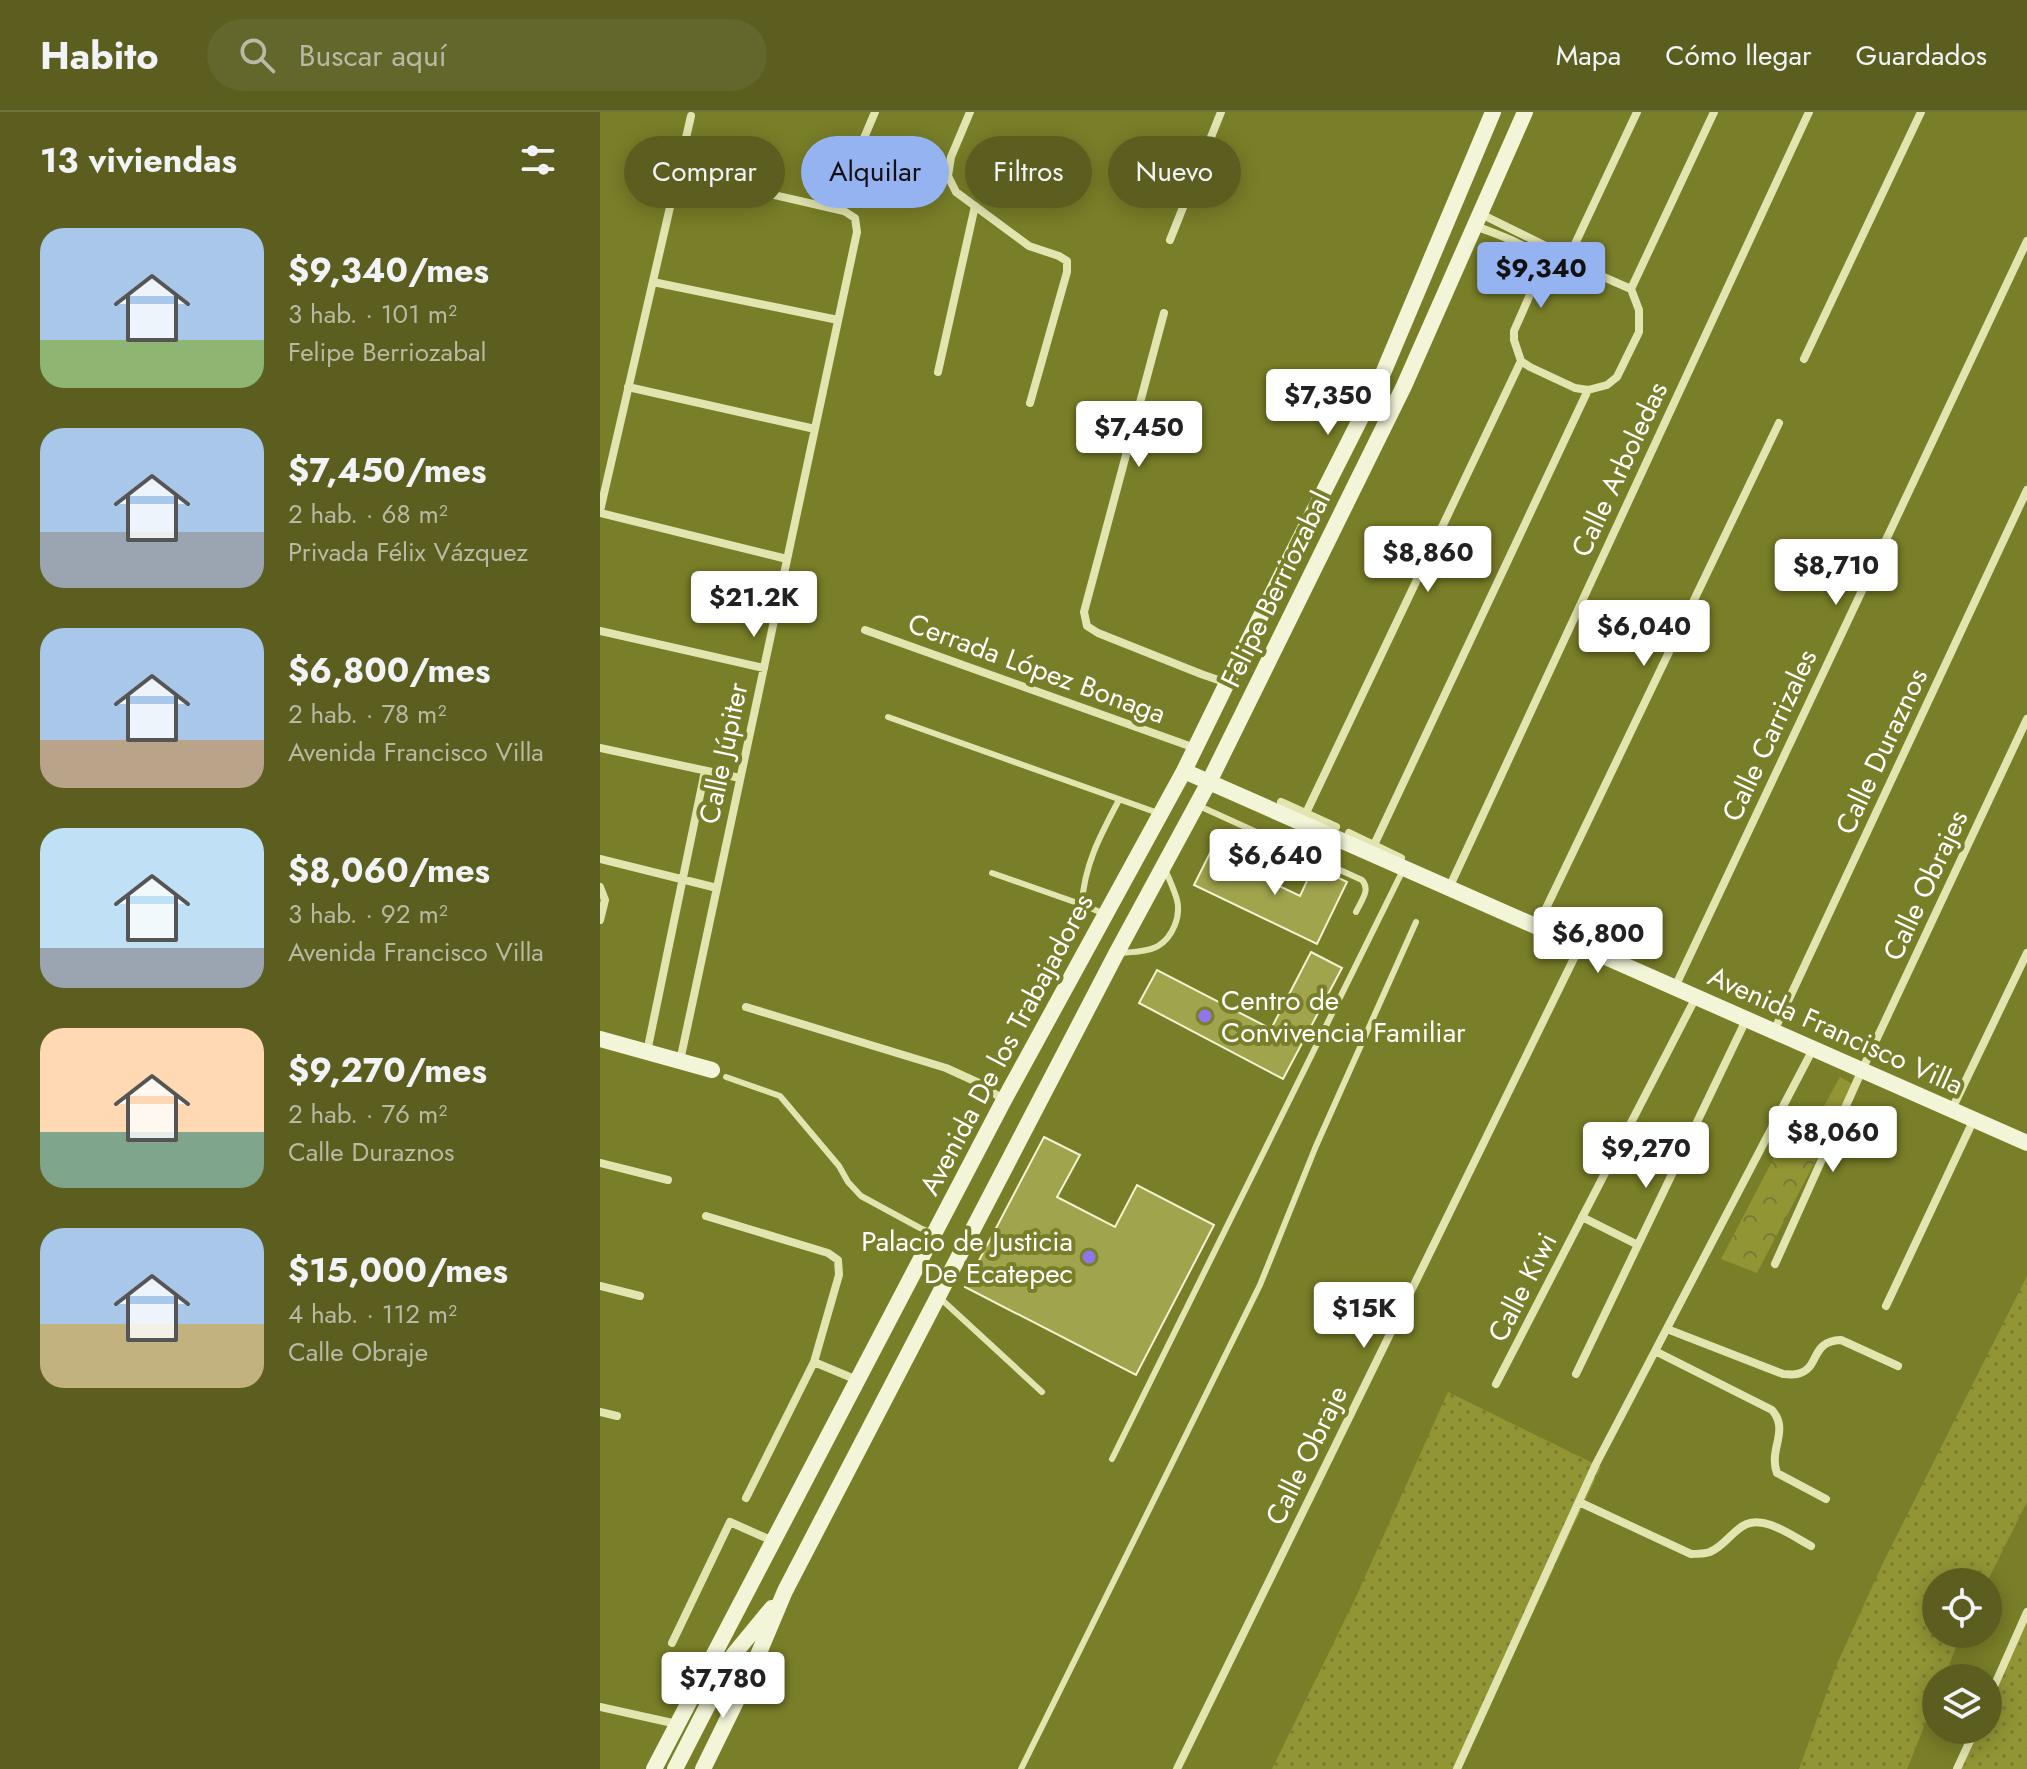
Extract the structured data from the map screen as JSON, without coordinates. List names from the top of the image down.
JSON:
{
  "streets": {
    "main road": ["Felipe Berriozabal", "Avenida Francisco Villa", "Avenida De los Trabajadores"],
    "street": [
      "Calle Arboledas",
      "Cerrada López Bonaga",
      "Calle Carrizales",
      "Calle Duraznos",
      "Calle Júpiter",
      "Calle Obrajes",
      "Calle Kiwi",
      "Calle Obraje"
    ]
  },
  "crossings": [
    ["Calle Arboledas", "Avenida Francisco Villa"],
    ["Felipe Berriozabal", "Cerrada López Bonaga"],
    ["Felipe Berriozabal", "Avenida Francisco Villa"],
    ["Felipe Berriozabal", "Avenida De los Trabajadores"],
    ["Calle Carrizales", "Avenida Francisco Villa"],
    ["Calle Duraznos", "Avenida Francisco Villa"],
    ["Calle Obrajes", "Avenida Francisco Villa"],
    ["Avenida Francisco Villa", "Avenida De los Trabajadores"],
    ["Avenida Francisco Villa", "Calle Kiwi"],
    ["Avenida Francisco Villa", "Calle Obraje"]
  ],
  "places": ["Centro de Convivencia Familiar", "Palacio de Justicia De Ecatepec"],
  "page": {
    "header": "Habito",
    "search": "Buscar aquí",
    "nav": ["Mapa", "Cómo llegar", "Guardados"],
    "heading": "13 viviendas",
    "chip": [
      "Comprar",
      "Alquilar",
      "Filtros",
      "Nuevo"
    ],
    "list": [
      {
        "name": "$9,340/mes",
        "note": "3 hab. · 101 m² · Felipe Berriozabal"
      },
      {
        "name": "$7,450/mes",
        "note": "2 hab. · 68 m² · Privada Félix Vázquez"
      },
      {
        "name": "$6,800/mes",
        "note": "2 hab. · 78 m² · Avenida Francisco Villa"
      },
      {
        "name": "$8,060/mes",
        "note": "3 hab. · 92 m² · Avenida Francisco Villa"
      },
      {
        "name": "$9,270/mes",
        "note": "2 hab. · 76 m² · Calle Duraznos"
      },
      {
        "name": "$15,000/mes",
        "note": "4 hab. · 112 m² · Calle Obraje"
      }
    ],
    "price": [
      "$9,340",
      "$7,350",
      "$7,450",
      "$8,860",
      "$8,710",
      "$21.2K",
      "$6,040",
      "$6,640",
      "$6,800",
      "$8,060",
      "$9,270",
      "$15K",
      "$7,780"
    ]
  }
}
